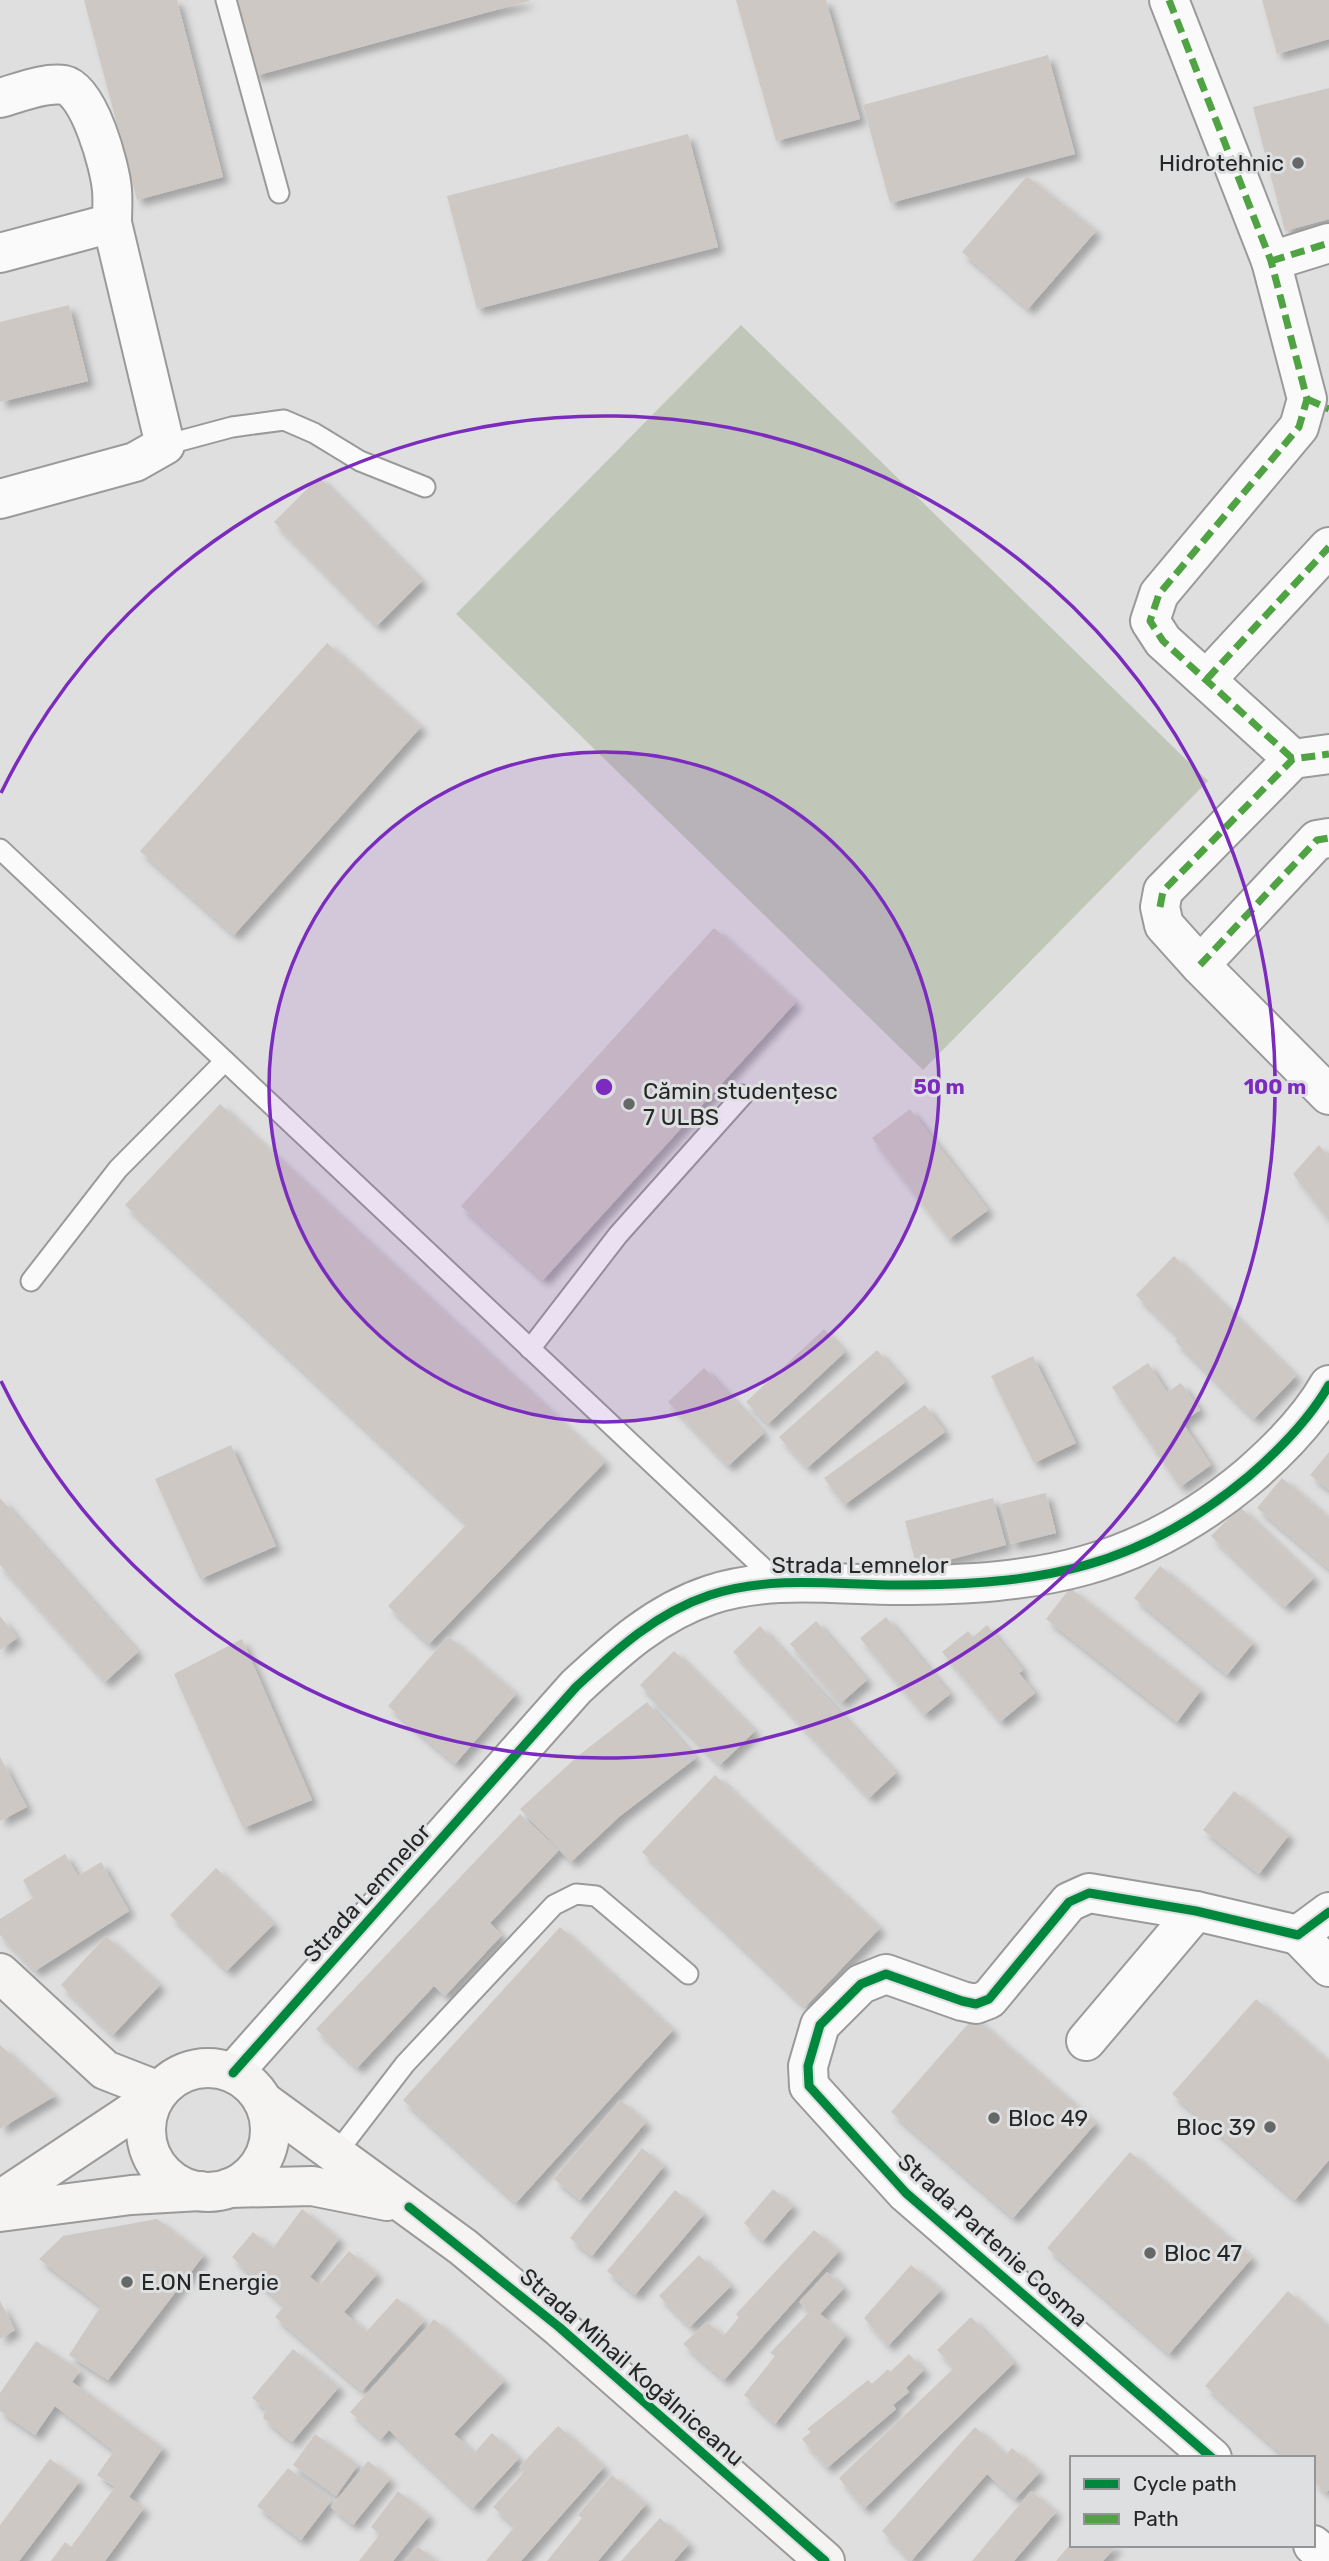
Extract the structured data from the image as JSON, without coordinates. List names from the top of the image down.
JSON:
{
  "streets": {
    "main road": ["Strada Mihail Kogălniceanu"],
    "street": ["Strada Lemnelor", "Strada Partenie Cosma"]
  },
  "crossings": [
    ["Strada Lemnelor", "Strada Mihail Kogălniceanu"]
  ],
  "places": [
    "Hidrotehnic",
    "Cămin studențesc 7 ULBS",
    "Bloc 49",
    "Bloc 39",
    "Bloc 47",
    "E.ON Energie"
  ],
  "legend": ["Cycle path", "Path"],
  "rings": ["50 m", "100 m"]
}
